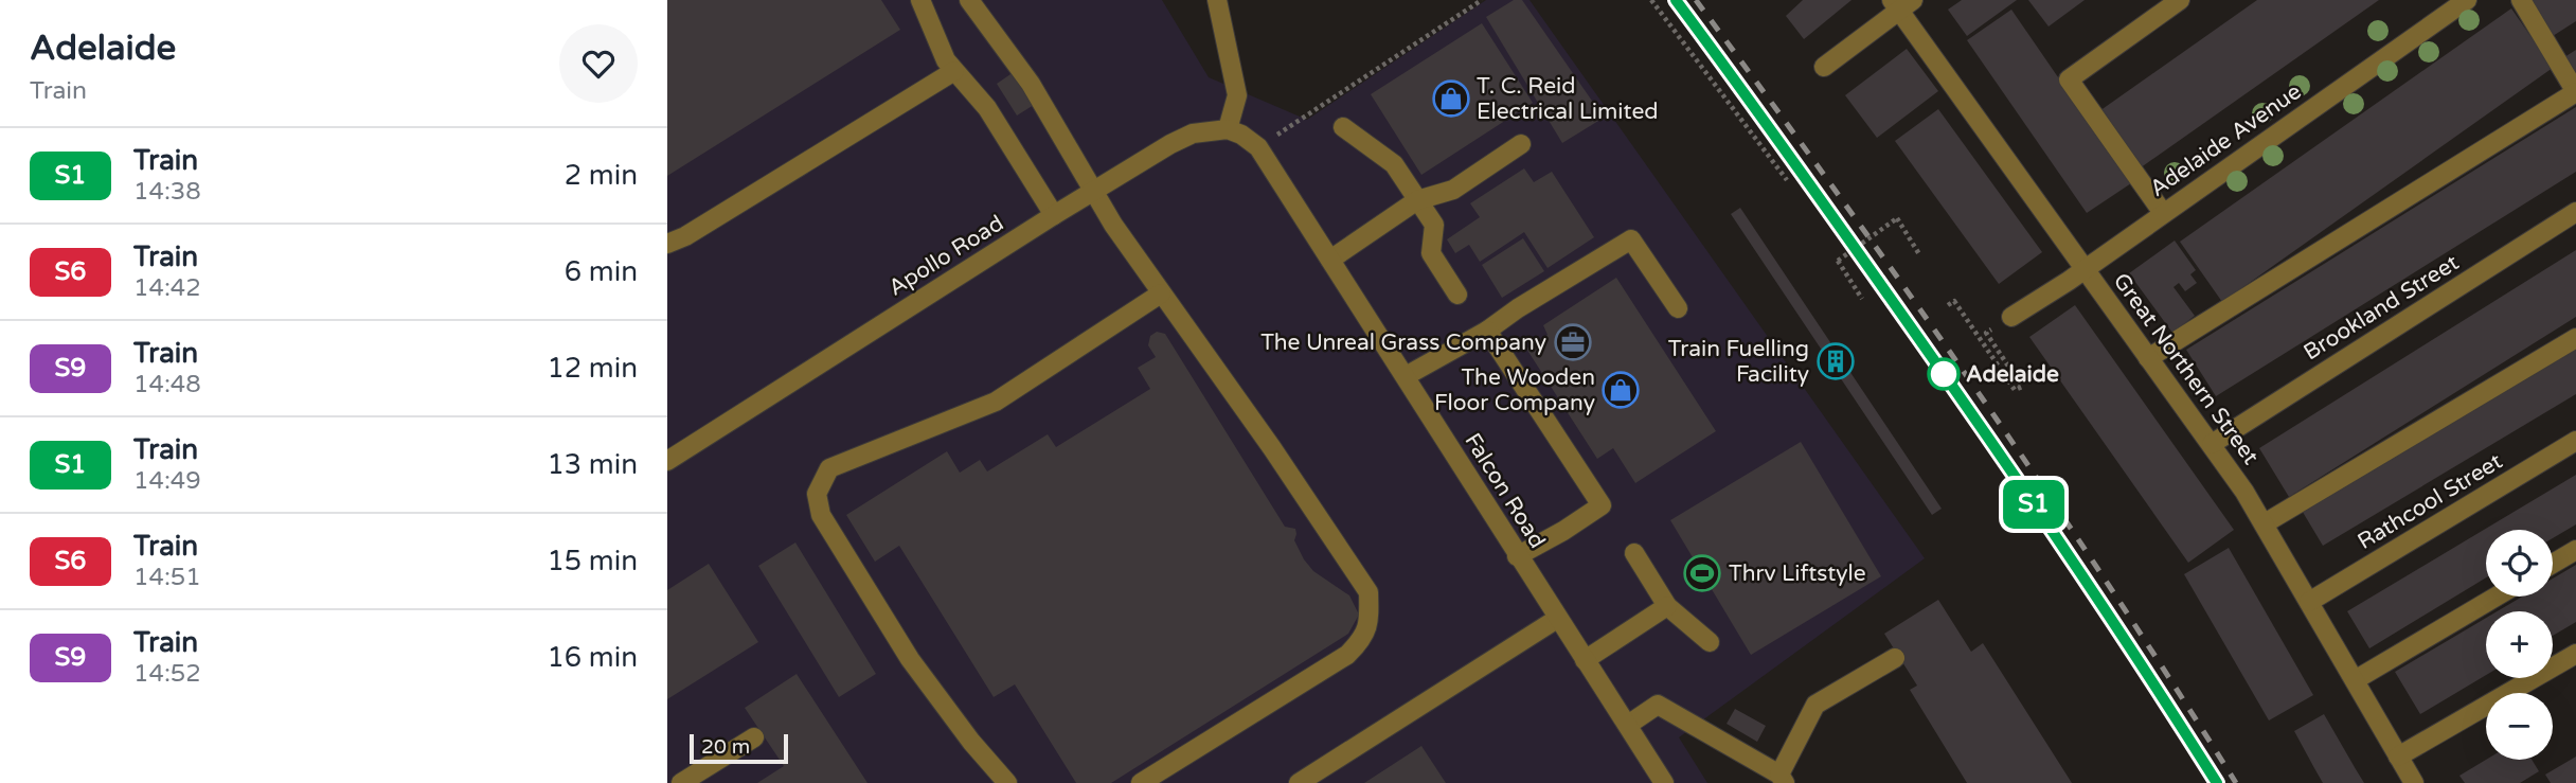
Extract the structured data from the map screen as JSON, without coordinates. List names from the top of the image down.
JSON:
{
  "streets": {
    "street": [
      "Adelaide Avenue",
      "Apollo Road",
      "Brookland Street",
      "Great Northern Street",
      "Falcon Road",
      "Rathcool Street"
    ]
  },
  "crossings": [
    ["Adelaide Avenue", "Great Northern Street"],
    ["Brookland Street", "Great Northern Street"],
    ["Great Northern Street", "Rathcool Street"]
  ],
  "places": {
    "shop": ["T. C. Reid Electrical Limited", "The Wooden Floor Company"],
    "office": ["The Unreal Grass Company"],
    "building": ["Train Fuelling Facility"],
    "other": ["Adelaide"],
    "sports": ["Thrv Liftstyle"]
  },
  "scale_bar": "20 m",
  "page": {
    "heading": ["Adelaide", "Train"],
    "on_map": "S1",
    "list": [
      {
        "mark": "S1",
        "name": "Train",
        "note": "14:38",
        "value": "2 min"
      },
      {
        "mark": "S6",
        "name": "Train",
        "note": "14:42",
        "value": "6 min"
      },
      {
        "mark": "S9",
        "name": "Train",
        "note": "14:48",
        "value": "12 min"
      },
      {
        "mark": "S1",
        "name": "Train",
        "note": "14:49",
        "value": "13 min"
      },
      {
        "mark": "S6",
        "name": "Train",
        "note": "14:51",
        "value": "15 min"
      },
      {
        "mark": "S9",
        "name": "Train",
        "note": "14:52",
        "value": "16 min"
      }
    ],
    "map_buttons": ["+", "−"],
    "scale": "20 m"
  }
}
